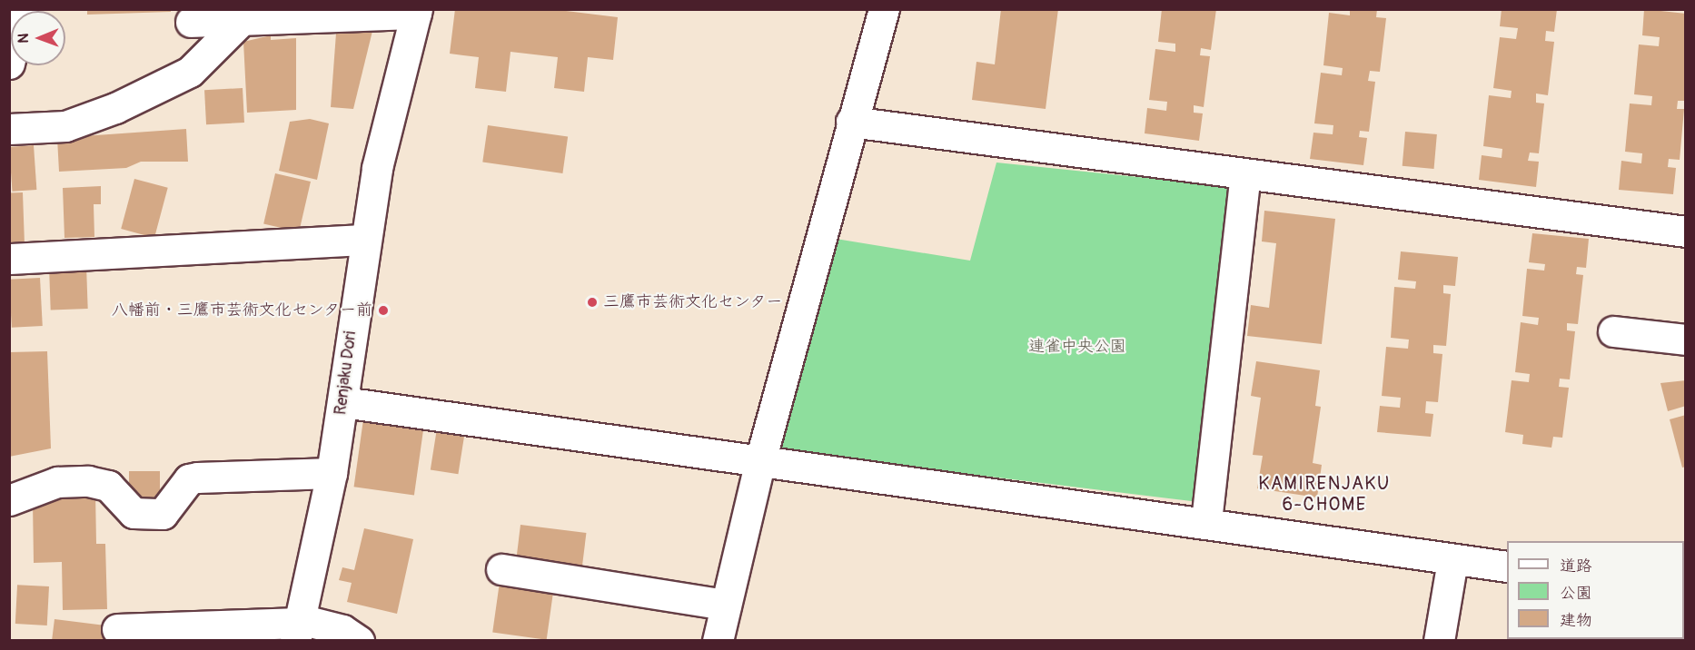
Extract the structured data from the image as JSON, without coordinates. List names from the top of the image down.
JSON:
{
  "streets": {
    "street": ["Renjaku Dori"]
  },
  "districts": ["KAMIRENJAKU 6-CHOME"],
  "parks": ["連雀中央公園"],
  "places": ["三鷹市芸術文化センター", "八幡前・三鷹市芸術文化センター前"],
  "legend": ["道路", "公園", "建物"],
  "north": "left"
}
